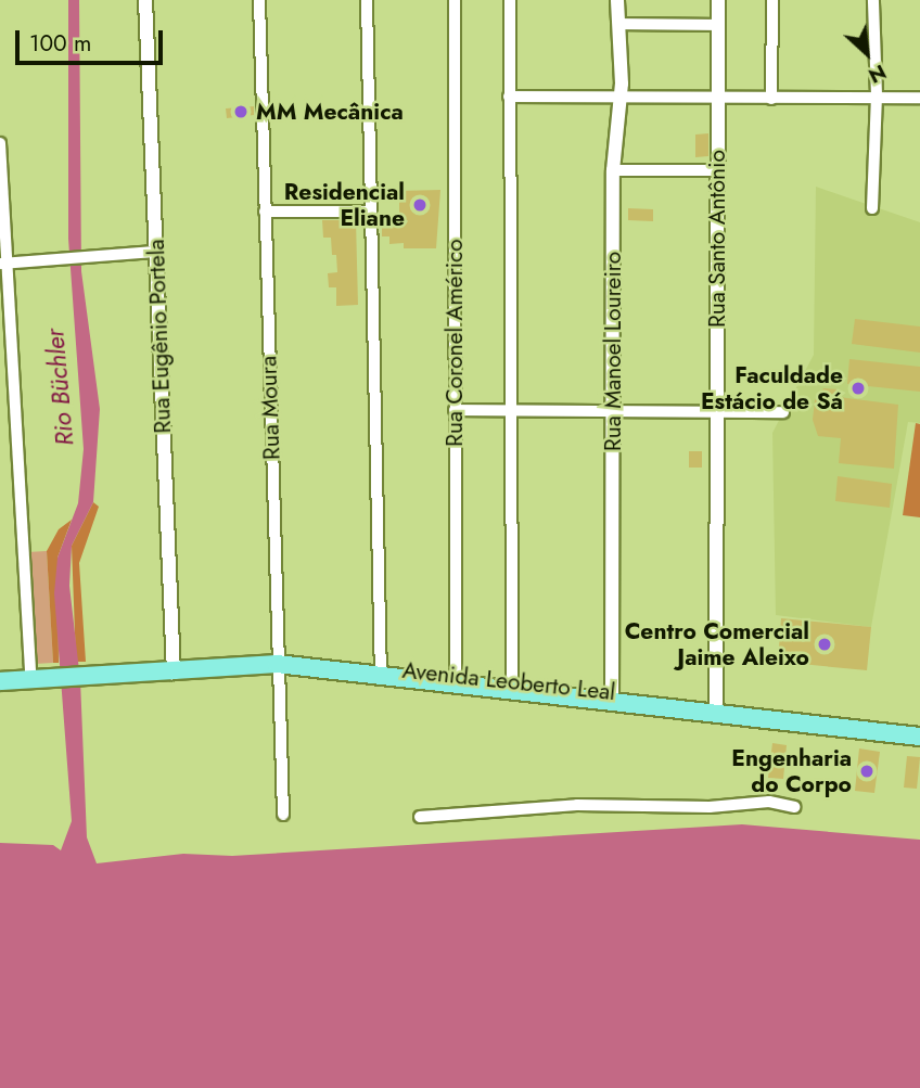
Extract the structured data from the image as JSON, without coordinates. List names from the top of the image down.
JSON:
{
  "streets": {
    "main road": ["Avenida Leoberto Leal"],
    "street": [
      "Rua Santo Antônio",
      "Rua Eugênio Portela",
      "Rua Coronel Américo",
      "Rua Manoel Loureiro",
      "Rua Moura"
    ]
  },
  "crossings": [
    ["Rua Santo Antônio", "Avenida Leoberto Leal"],
    ["Rua Eugênio Portela", "Avenida Leoberto Leal"],
    ["Rua Coronel Américo", "Avenida Leoberto Leal"],
    ["Rua Manoel Loureiro", "Avenida Leoberto Leal"],
    ["Rua Moura", "Avenida Leoberto Leal"]
  ],
  "water": ["Rio Büchler"],
  "places": [
    "MM Mecânica",
    "Residencial Eliane",
    "Faculdade Estácio de Sá",
    "Centro Comercial Jaime Aleixo",
    "Engenharia do Corpo"
  ],
  "scale_bar": "100 m",
  "north": "bottom right"
}
